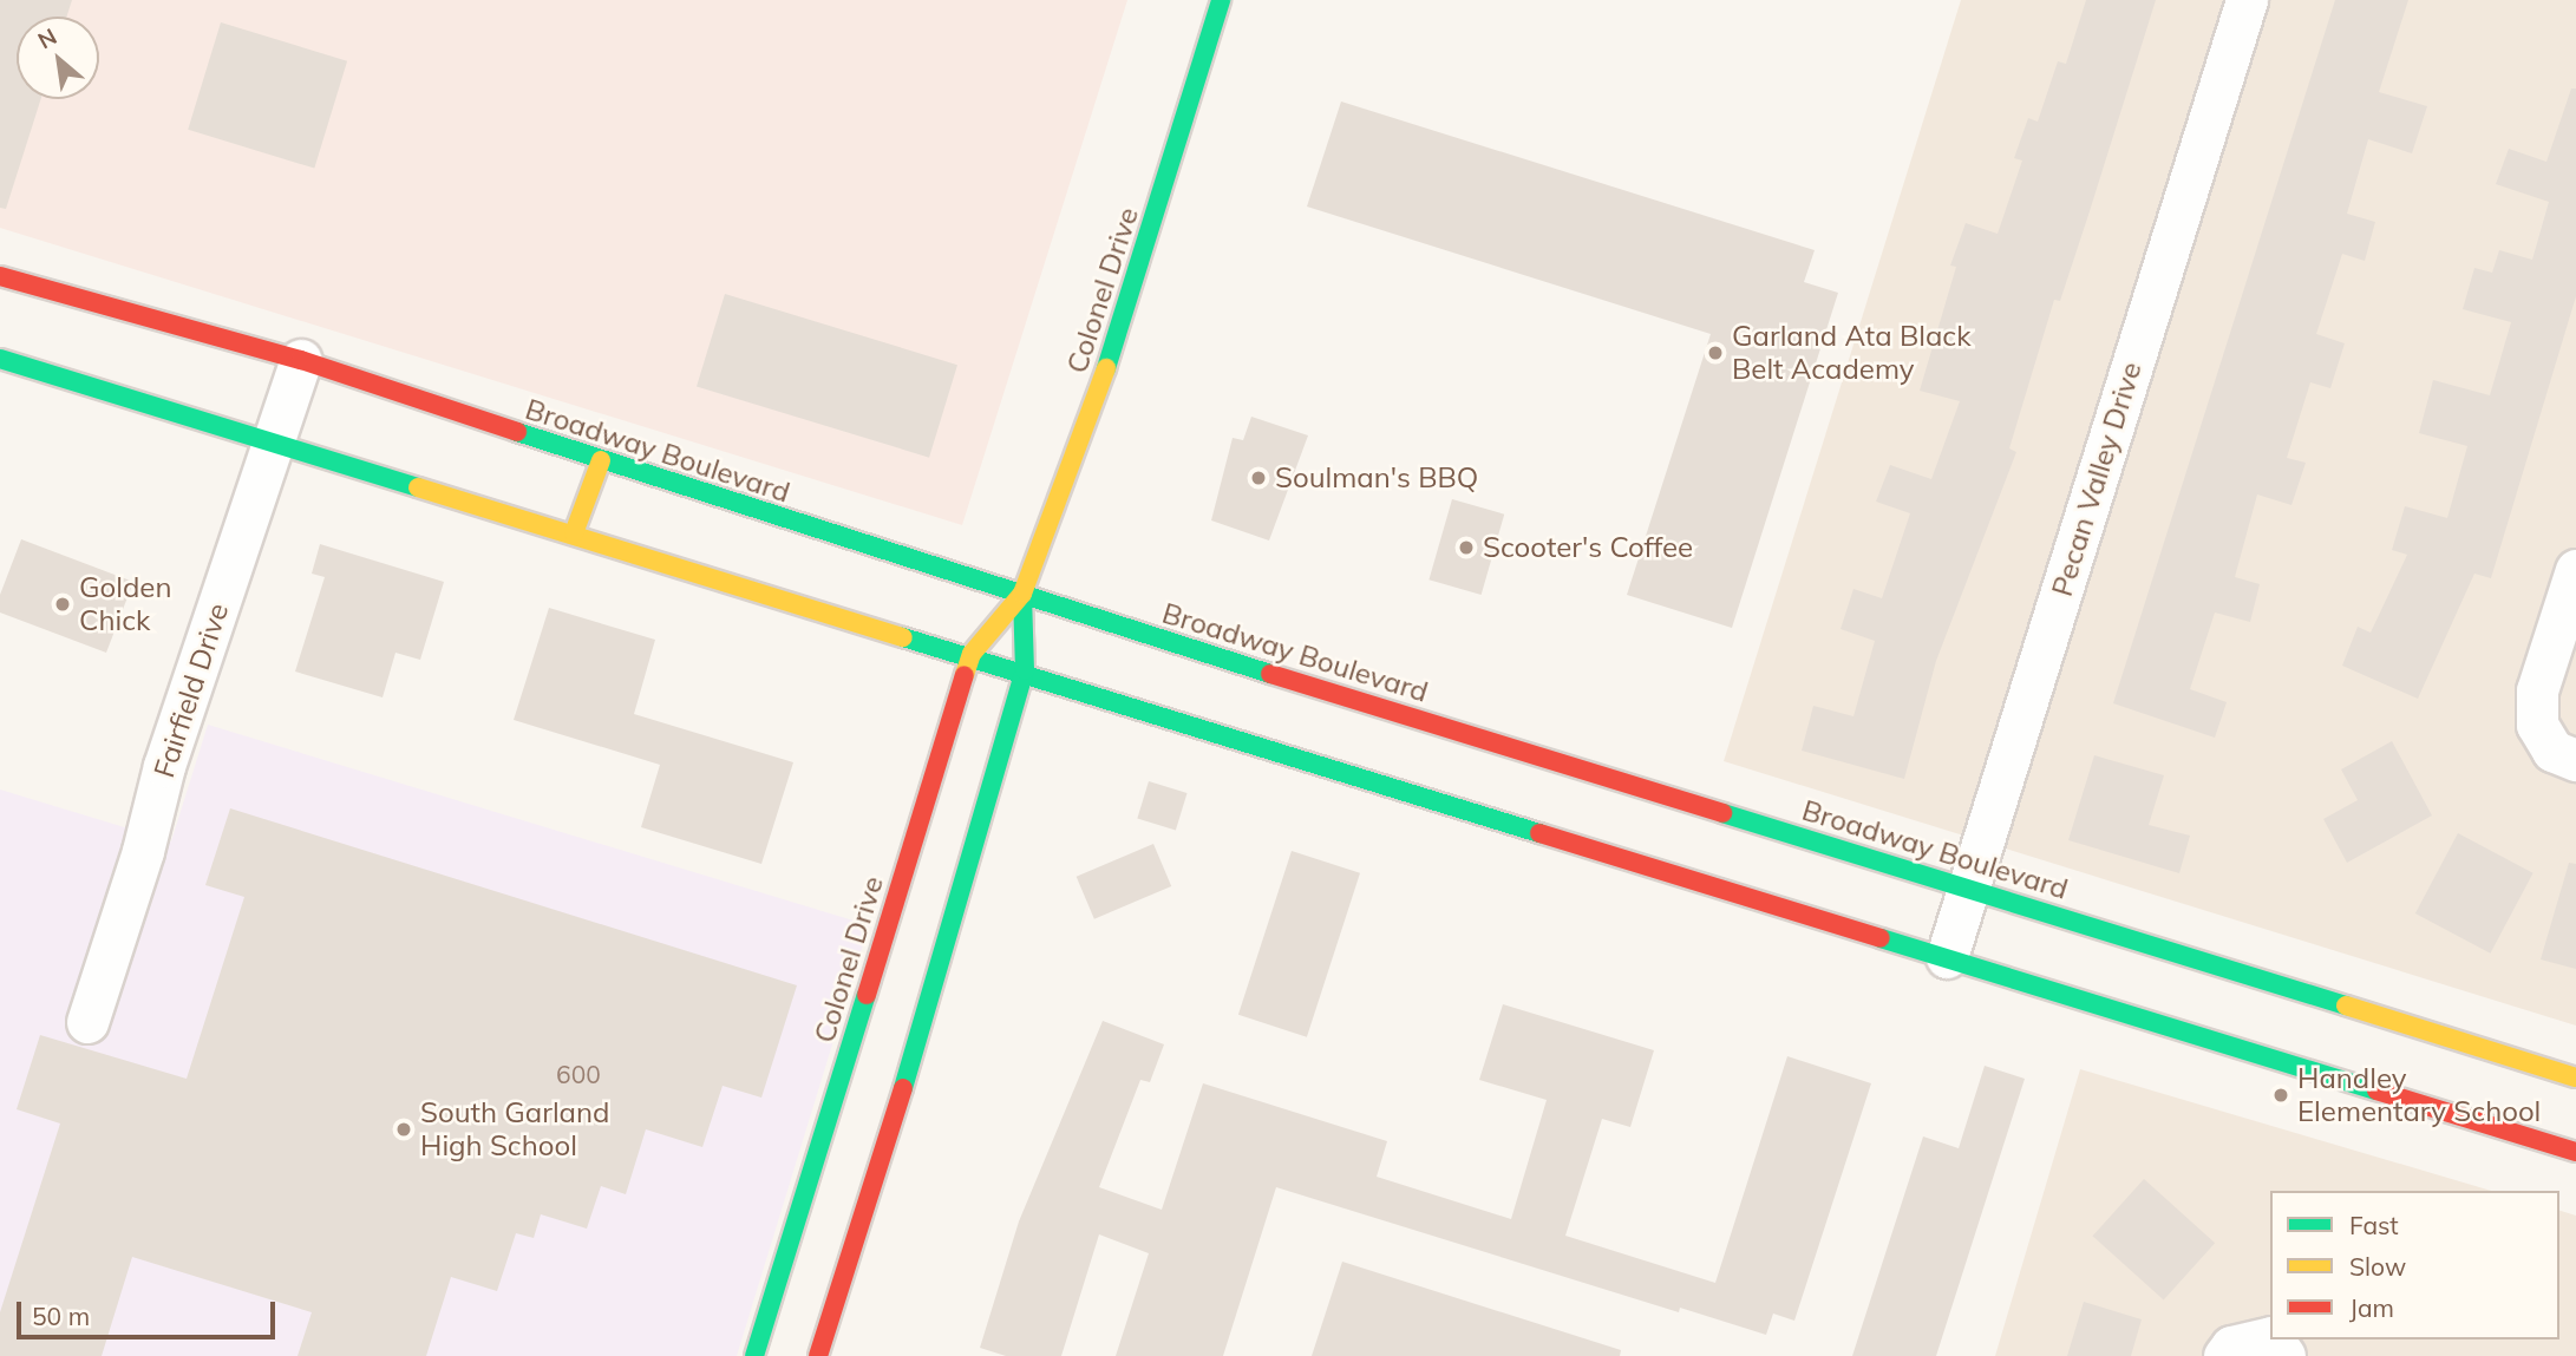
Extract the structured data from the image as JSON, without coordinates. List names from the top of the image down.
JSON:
{
  "streets": {
    "main road": ["Colonel Drive", "Broadway Boulevard"],
    "street": ["Pecan Valley Drive", "Fairfield Drive"]
  },
  "crossings": [
    ["Colonel Drive", "Broadway Boulevard"],
    ["Broadway Boulevard", "Pecan Valley Drive"],
    ["Broadway Boulevard", "Fairfield Drive"]
  ],
  "places": [
    "Garland Ata Black Belt Academy",
    "Soulman's BBQ",
    "Scooter's Coffee",
    "Golden Chick",
    "Handley Elementary School",
    "South Garland High School"
  ],
  "house_numbers": ["600"],
  "legend": ["Fast", "Slow", "Jam"],
  "scale_bar": "50 m",
  "north": "top left"
}
